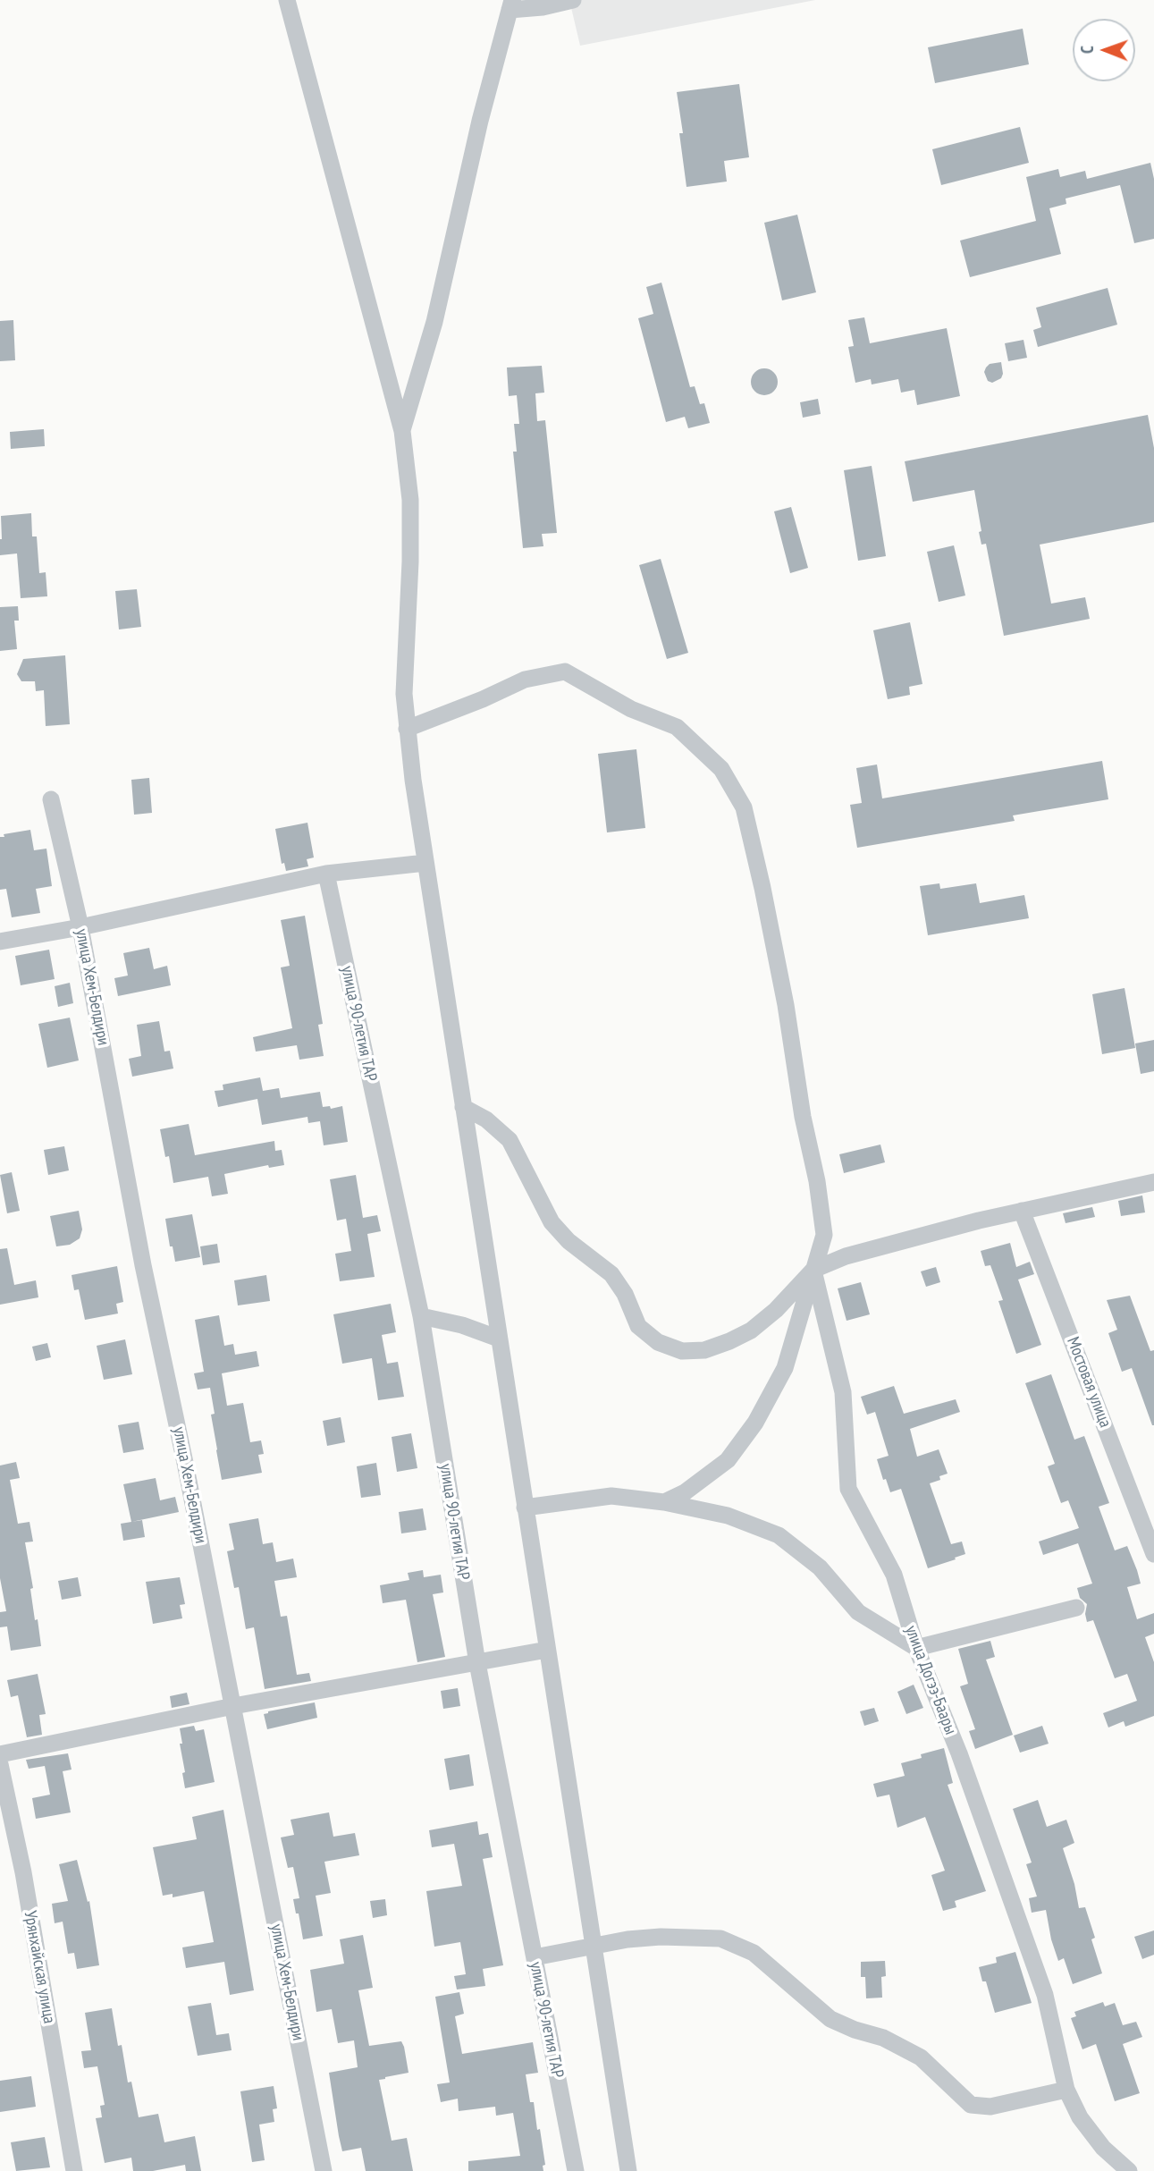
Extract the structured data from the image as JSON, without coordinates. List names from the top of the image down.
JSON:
{
  "streets": {
    "street": [
      "улица Хем-Белдири",
      "улица 90-летия ТАР",
      "Мостовая улица",
      "улица Догээ-Баары",
      "Урянхайская улица"
    ]
  },
  "north": "left"
}
